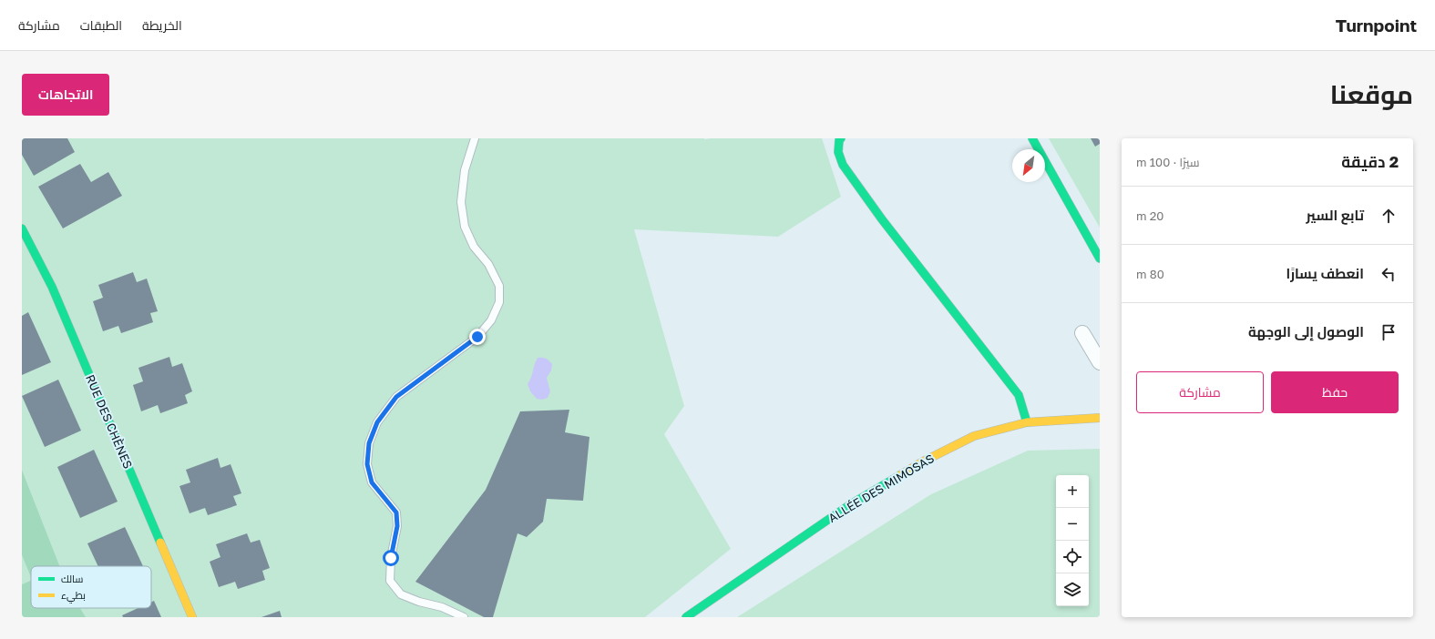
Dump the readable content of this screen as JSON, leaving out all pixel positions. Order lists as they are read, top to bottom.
{
  "streets": {
    "street": ["RUE DES CHÈNES", "ALLÉE DES MIMOSAS"]
  },
  "legend": ["سالك", "بطيء"],
  "north": "bottom left",
  "page": {
    "header": "Turnpoint",
    "nav": ["الخريطة", "الطبقات", "مشاركة"],
    "title": "موقعنا",
    "buttons": [
      "الاتجاهات",
      ["حفظ", "مشاركة"]
    ],
    "heading": ["2 دقيقة", "سيرًا · 100 m"],
    "list": [
      ["تابع السير", "20 m"],
      ["انعطف يسارًا", "80 m"],
      "الوصول إلى الوجهة"
    ],
    "map_buttons": ["+", "−"]
  }
}
